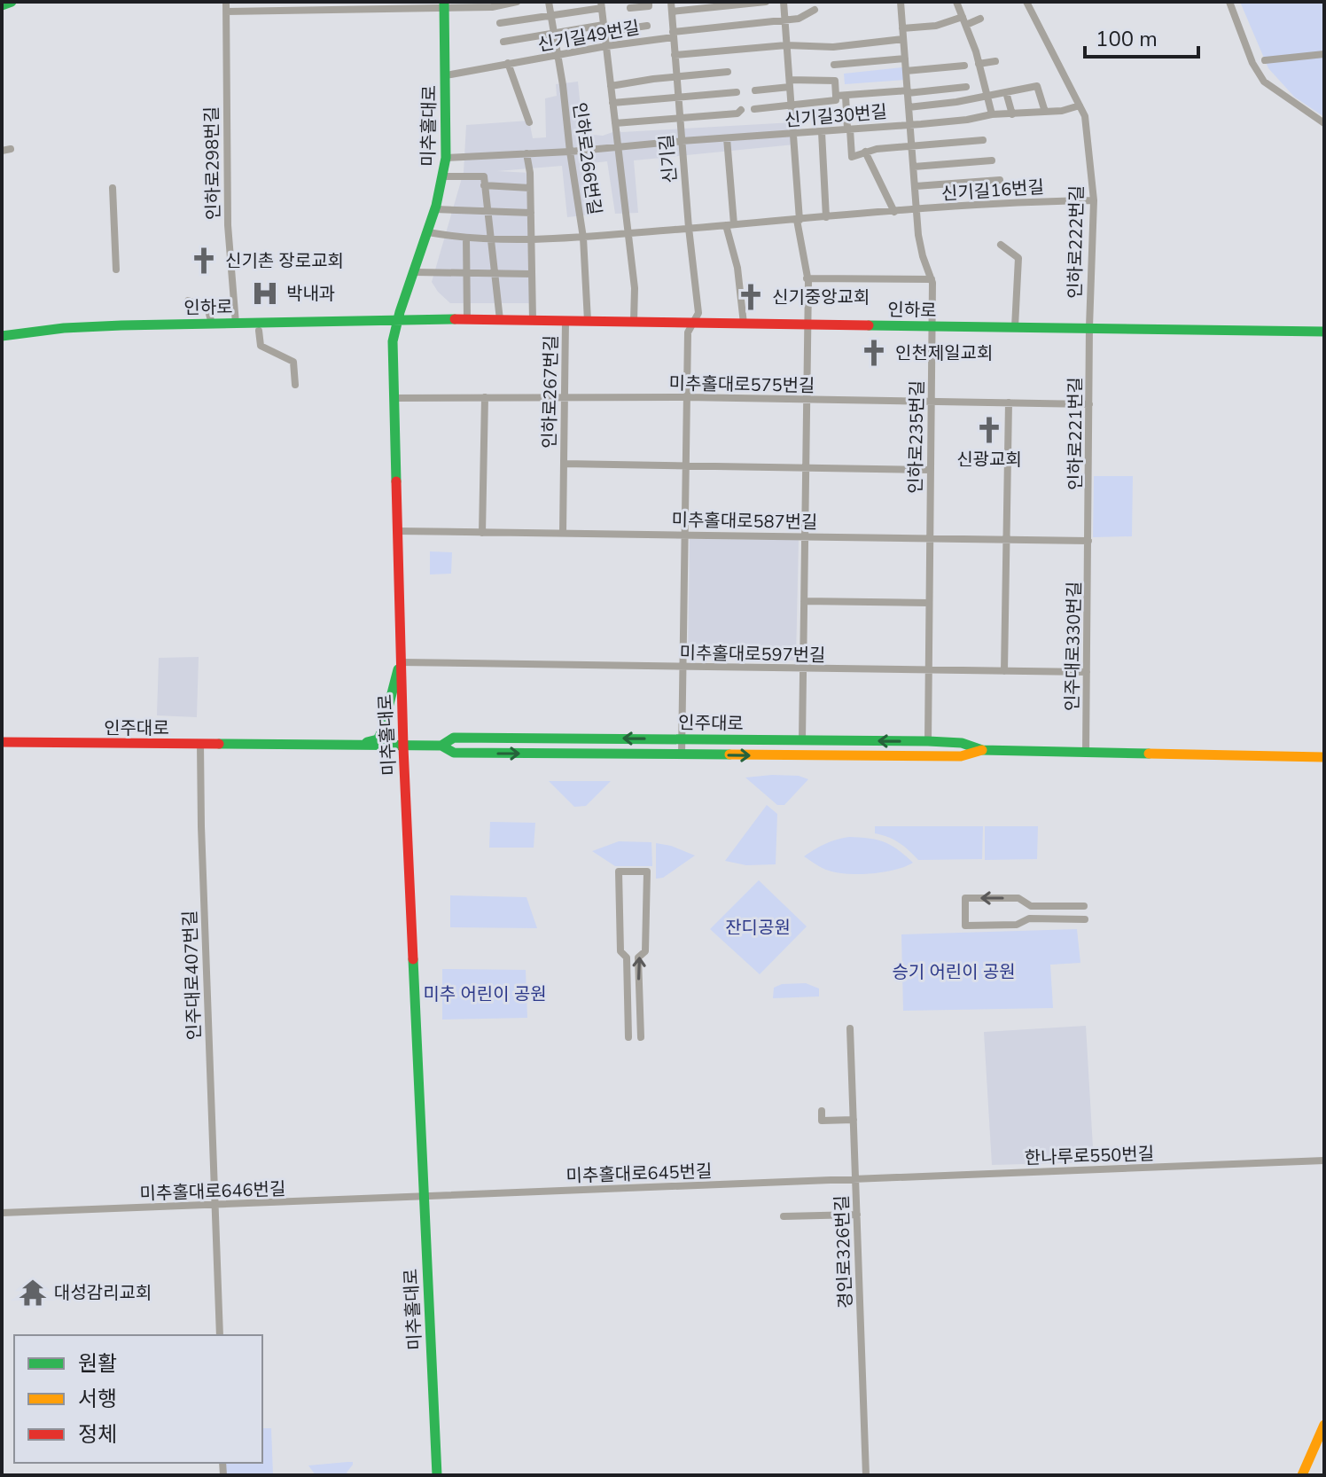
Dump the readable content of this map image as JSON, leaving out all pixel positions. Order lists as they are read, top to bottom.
{
  "streets": {
    "main road": ["미추홀대로", "인하로", "인주대로"],
    "street": [
      "신기길49번길",
      "신기길30번길",
      "인하로266번길",
      "신기길",
      "인하로298번길",
      "신기길16번길",
      "인하로222번길",
      "미추홀대로575번길",
      "인하로267번길",
      "인하로221번길",
      "인하로235번길",
      "미추홀대로587번길",
      "인주대로330번길",
      "미추홀대로597번길",
      "인주대로407번길",
      "한나루로550번길",
      "미추홀대로645번길",
      "미추홀대로646번길",
      "경인로326번길"
    ]
  },
  "crossings": [
    ["신기길49번길", "미추홀대로"],
    ["신기길49번길", "인하로266번길"],
    ["신기길49번길", "신기길"],
    ["신기길30번길", "미추홀대로"],
    ["신기길30번길", "신기길"],
    ["신기길30번길", "인하로222번길"],
    ["신기길30번길", "인하로235번길"],
    ["미추홀대로", "인하로266번길"],
    ["미추홀대로", "신기길16번길"],
    ["미추홀대로", "인하로"],
    ["미추홀대로", "미추홀대로575번길"],
    ["미추홀대로", "미추홀대로587번길"],
    ["미추홀대로", "미추홀대로597번길"],
    ["미추홀대로", "인주대로"],
    ["미추홀대로", "미추홀대로645번길"],
    ["미추홀대로", "미추홀대로646번길"],
    ["인하로266번길", "신기길16번길"],
    ["인하로266번길", "인하로"],
    ["신기길", "신기길16번길"],
    ["신기길", "인하로"],
    ["인하로298번길", "인하로"],
    ["신기길16번길", "인하로222번길"],
    ["신기길16번길", "인하로235번길"],
    ["인하로222번길", "인하로"],
    ["인하로222번길", "인하로221번길"],
    ["인하로", "인하로267번길"],
    ["인하로", "인하로221번길"],
    ["인하로", "인하로235번길"],
    ["미추홀대로575번길", "인하로267번길"],
    ["미추홀대로575번길", "인하로221번길"],
    ["미추홀대로575번길", "인하로235번길"],
    ["인하로267번길", "인하로235번길"],
    ["인하로267번길", "미추홀대로587번길"],
    ["인하로221번길", "미추홀대로587번길"],
    ["인하로221번길", "인주대로330번길"],
    ["인하로235번길", "미추홀대로587번길"],
    ["인하로235번길", "미추홀대로597번길"],
    ["인하로235번길", "인주대로"],
    ["미추홀대로587번길", "인주대로330번길"],
    ["인주대로330번길", "미추홀대로597번길"],
    ["인주대로330번길", "인주대로"],
    ["인주대로", "인주대로407번길"],
    ["인주대로407번길", "미추홀대로646번길"],
    ["한나루로550번길", "미추홀대로645번길"],
    ["한나루로550번길", "경인로326번길"],
    ["미추홀대로645번길", "미추홀대로646번길"],
    ["미추홀대로645번길", "경인로326번길"]
  ],
  "parks": ["잔디공원", "승기 어린이 공원", "미추 어린이 공원"],
  "places": {
    "church": [
      "신기촌 장로교회",
      "신기중앙교회",
      "인천제일교회",
      "신광교회"
    ],
    "hospital": ["박내과"],
    "temple": ["대성감리교회"]
  },
  "legend": ["원활", "서행", "정체"],
  "scale_bar": "100 m"
}
